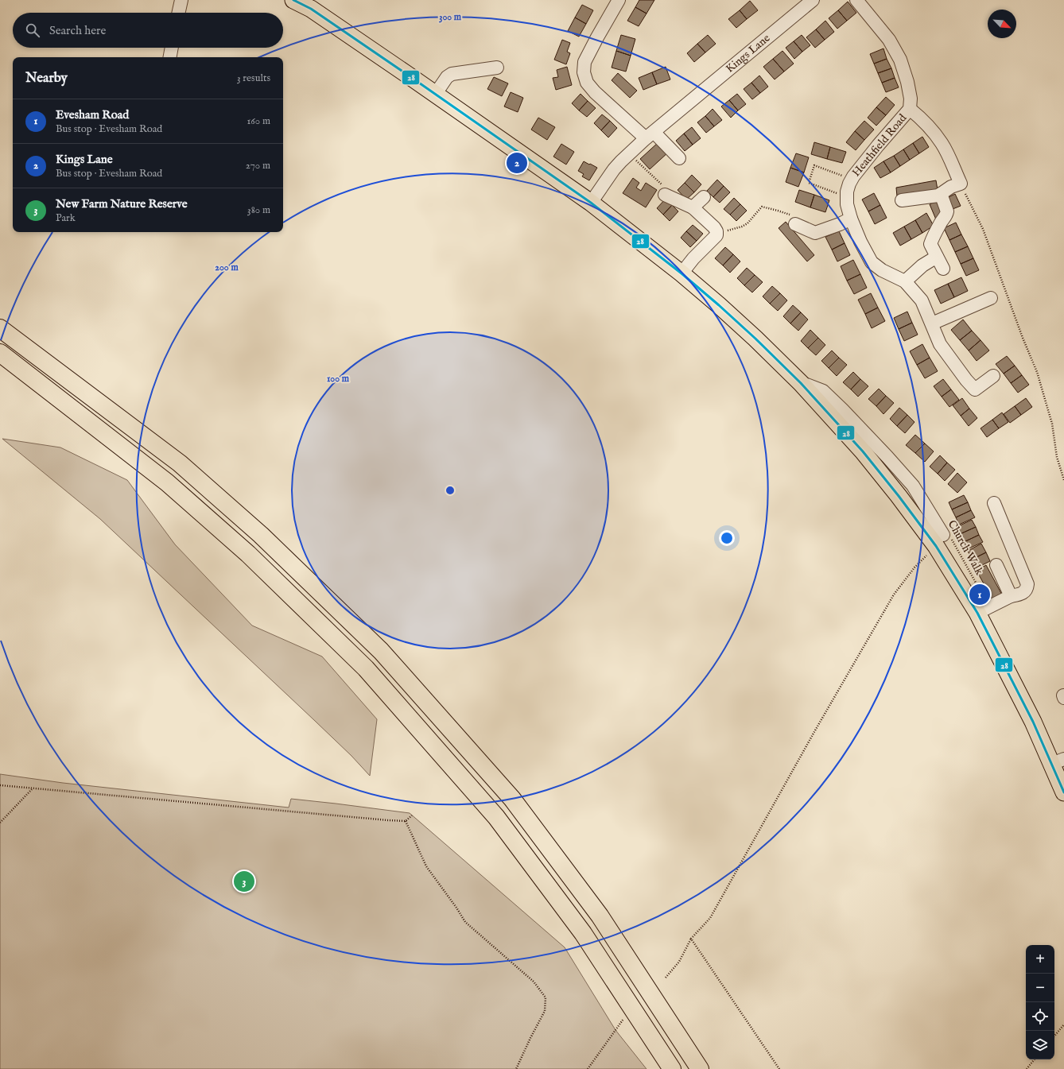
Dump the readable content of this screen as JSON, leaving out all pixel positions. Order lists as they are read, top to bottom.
{
  "streets": {
    "street": ["Kings Lane", "Heathfield Road"],
    "path": ["Church Walk"]
  },
  "lines": ["transit line 28"],
  "north": "bottom right",
  "page": {
    "search": "Search here",
    "heading": ["Nearby", "3 results"],
    "list": [
      {
        "mark": "1",
        "name": "Evesham Road",
        "note": "Bus stop · Evesham Road",
        "value": "160 m"
      },
      {
        "mark": "2",
        "name": "Kings Lane",
        "note": "Bus stop · Evesham Road",
        "value": "270 m"
      },
      {
        "mark": "3",
        "name": "New Farm Nature Reserve",
        "note": "Park",
        "value": "380 m"
      }
    ],
    "pins": ["2", "1", "3"],
    "map_buttons": ["+", "−"]
  },
  "rings": ["300 m", "200 m", "100 m"]
}
